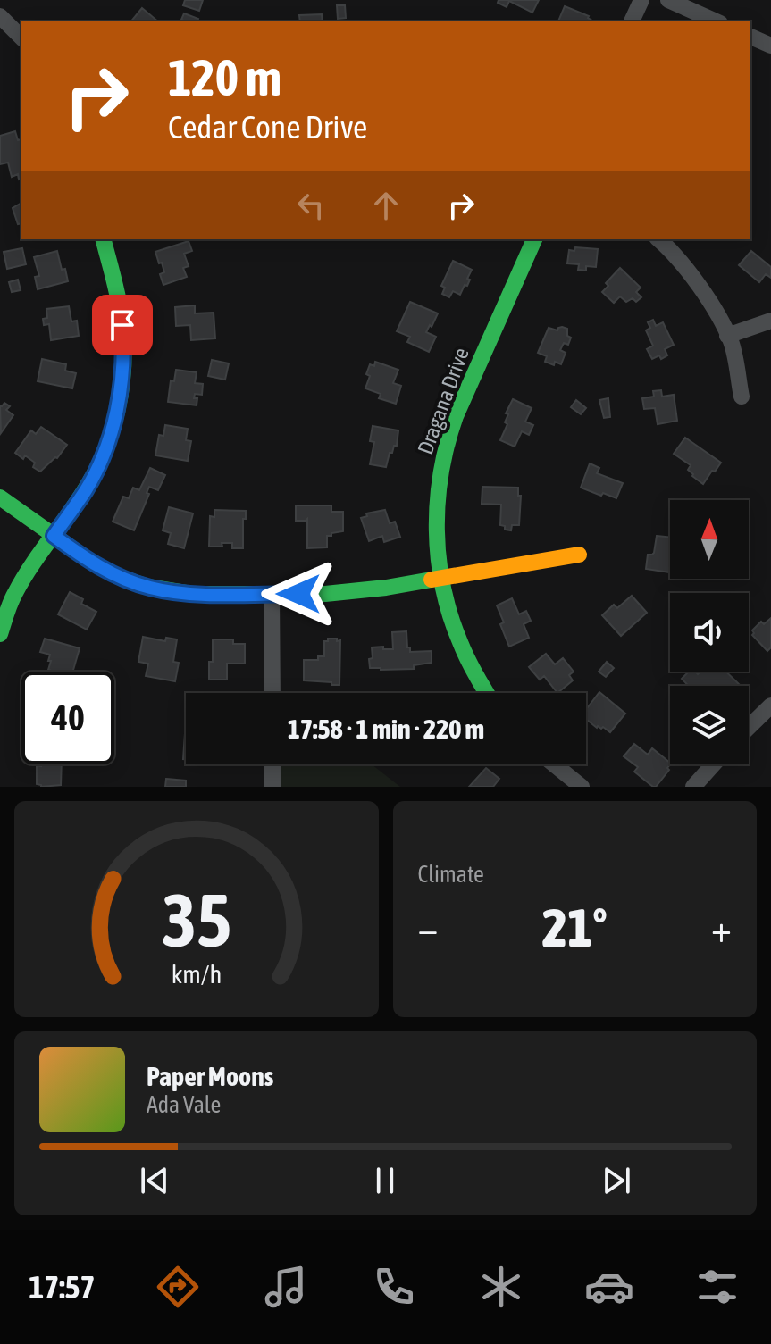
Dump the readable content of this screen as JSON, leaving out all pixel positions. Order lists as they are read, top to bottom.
{
  "streets": {
    "street": ["Dragana Drive"]
  },
  "north": "top",
  "page": {
    "turn": ["120 m", "Cedar Cone Drive"],
    "limit": "40",
    "trip": "17:58 · 1 min · 220 m",
    "tile": "Climate",
    "heat": ["−", "21°", "+"],
    "song": ["Paper Moons", "Ada Vale"],
    "tabs": "17:57",
    "gauge": ["35", "km/h"]
  }
}
